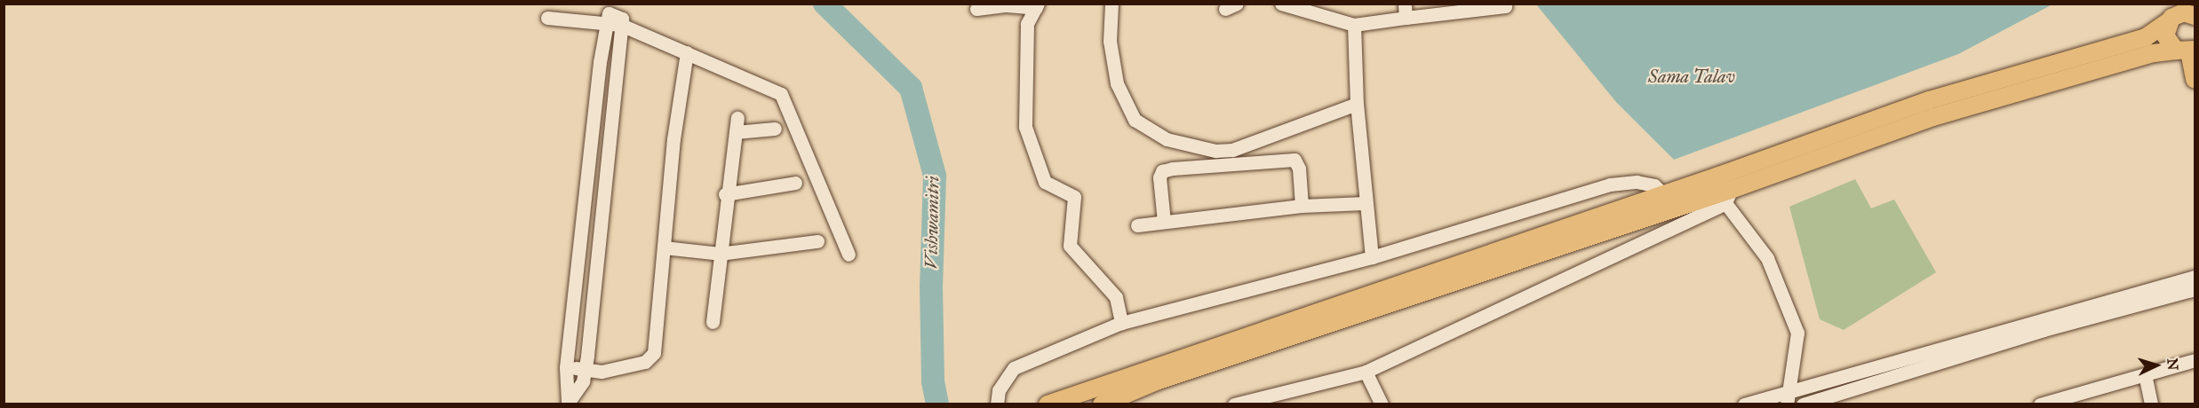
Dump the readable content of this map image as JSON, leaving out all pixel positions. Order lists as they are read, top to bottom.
{
  "water": ["Sama Talav", "Vishwamitri"],
  "north": "right"
}
